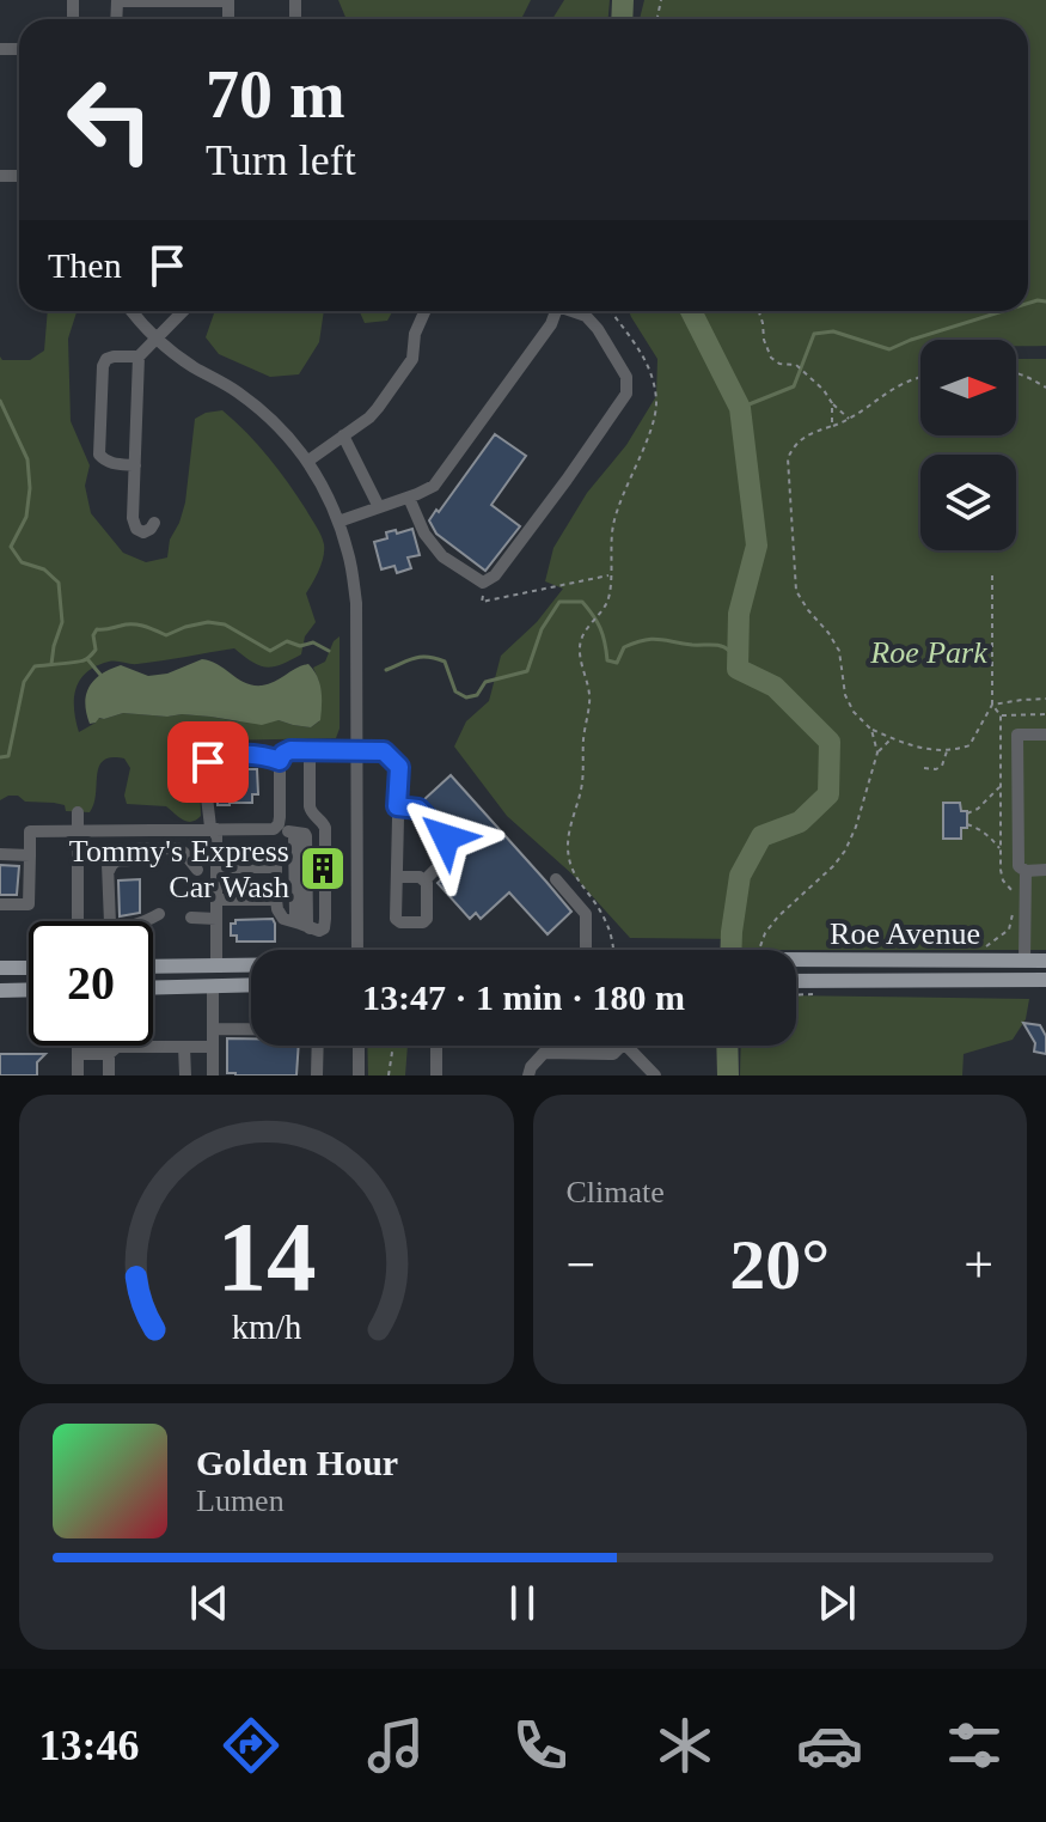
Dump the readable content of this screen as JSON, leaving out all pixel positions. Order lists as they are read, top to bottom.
{
  "streets": {
    "main road": ["Roe Avenue"]
  },
  "parks": ["Roe Park"],
  "places": {
    "building": ["Tommy's Express Car Wash"]
  },
  "north": "right",
  "page": {
    "turn": ["70 m", "Turn left"],
    "then": "Then",
    "limit": "20",
    "trip": "13:47 · 1 min · 180 m",
    "tile": "Climate",
    "heat": ["−", "20°", "+"],
    "song": ["Golden Hour", "Lumen"],
    "tabs": "13:46",
    "gauge": ["14", "km/h"]
  }
}
